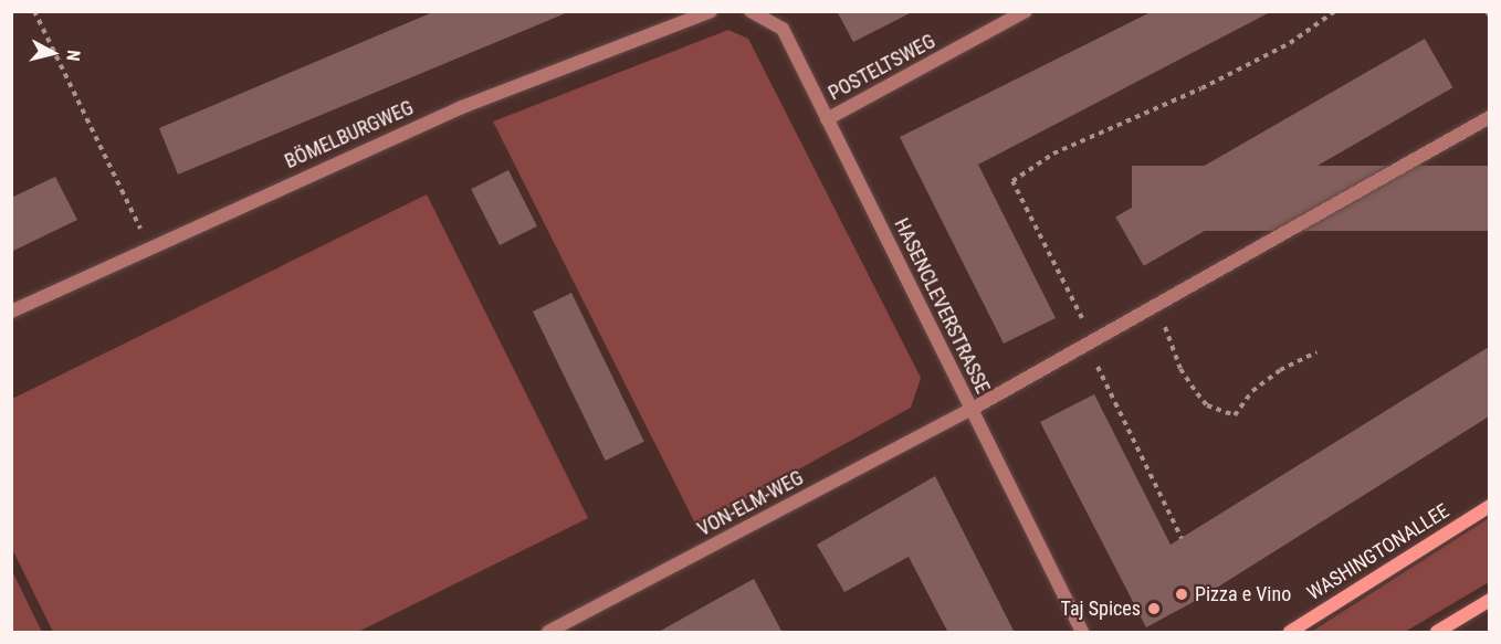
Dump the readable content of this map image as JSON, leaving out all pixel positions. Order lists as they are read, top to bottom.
{
  "streets": {
    "street": [
      "POSTELTSWEG",
      "BÖMELBURGWEG",
      "HASENCLEVERSTRASSE",
      "VON-ELM-WEG",
      "WASHINGTONALLEE"
    ]
  },
  "crossings": [
    ["POSTELTSWEG", "HASENCLEVERSTRASSE"],
    ["HASENCLEVERSTRASSE", "VON-ELM-WEG"]
  ],
  "places": ["Pizza e Vino", "Taj Spices"],
  "north": "right"
}
